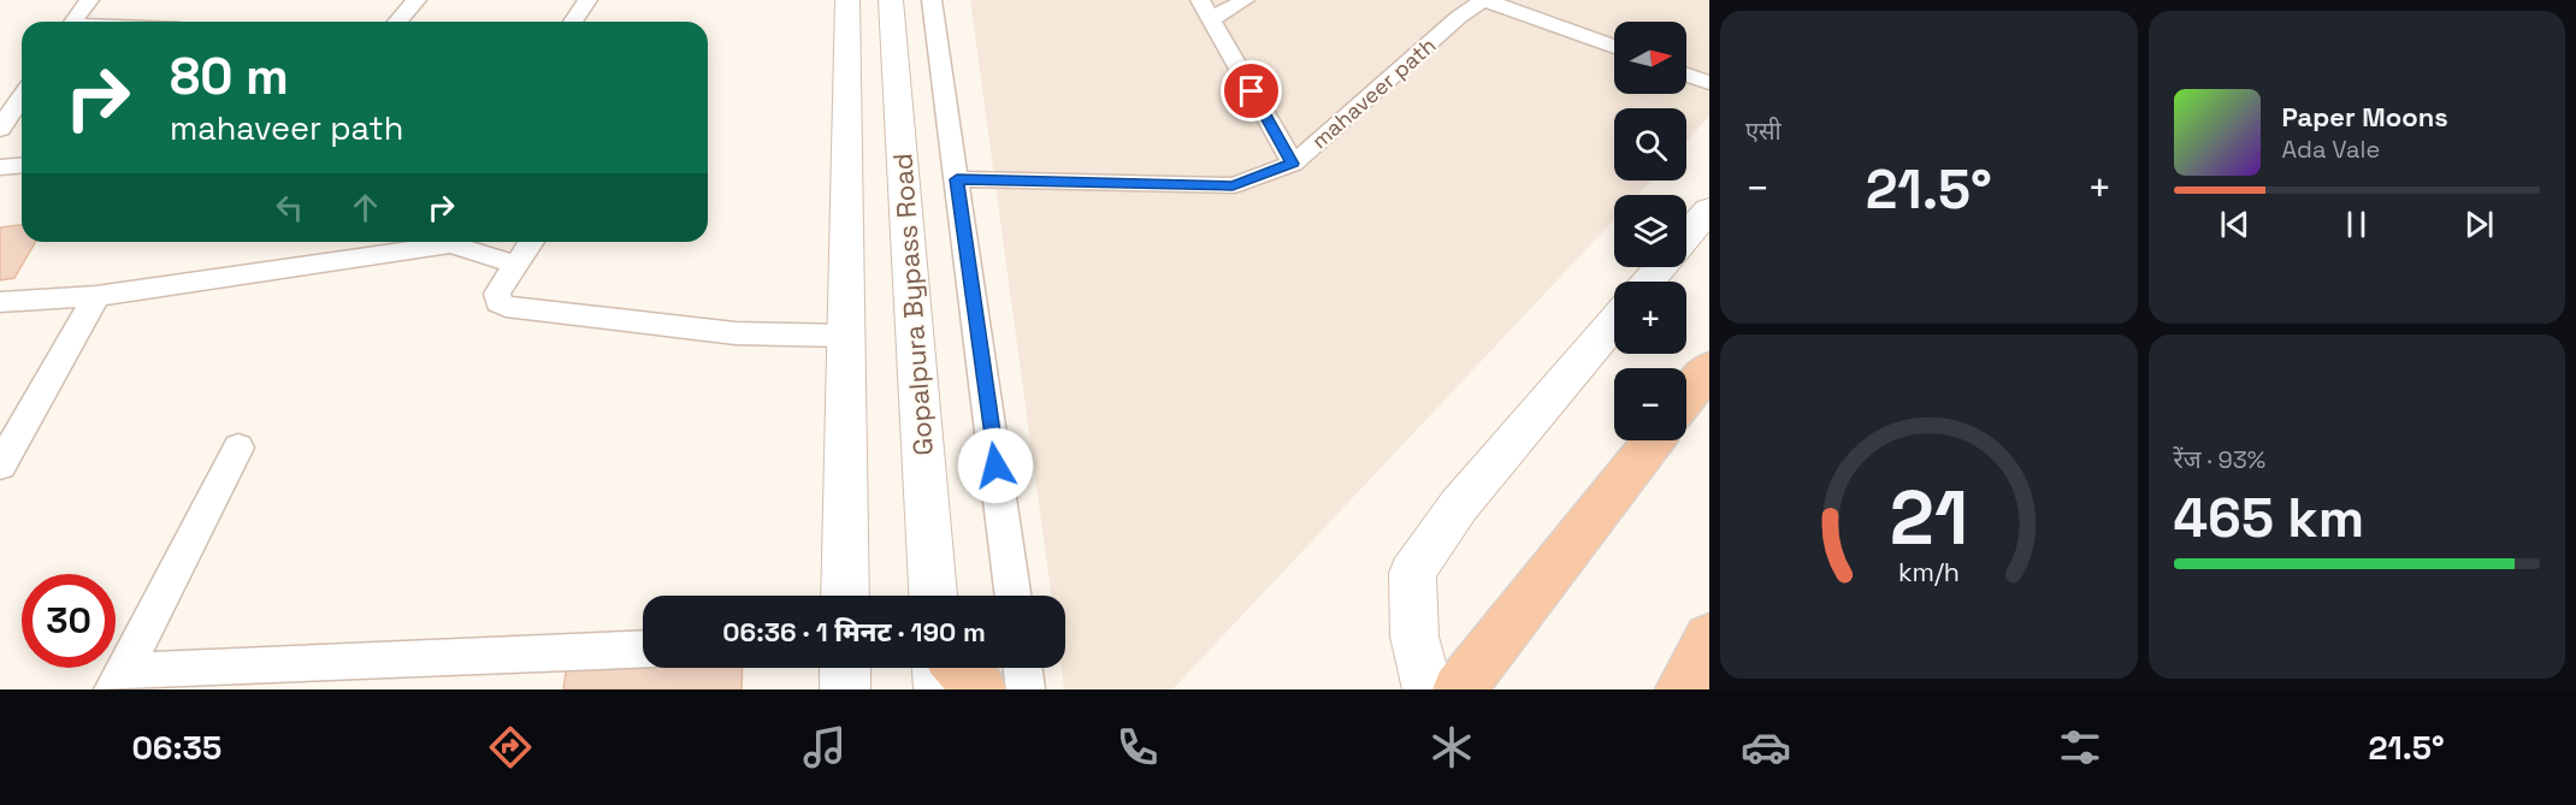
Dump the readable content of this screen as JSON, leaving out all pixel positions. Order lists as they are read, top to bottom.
{
  "streets": {
    "street": ["mahaveer path", "Gopalpura Bypass Road"]
  },
  "north": "right",
  "page": {
    "tile": [
      "एसी",
      ["रेंज · 93%", "465 km"]
    ],
    "map_buttons": ["+", "−"],
    "turn": ["80 m", "mahaveer path"],
    "song": ["Paper Moons", "Ada Vale"],
    "heat": ["−", "21.5°", "+"],
    "limit": "30",
    "trip": "06:36 · 1 मिनट · 190 m",
    "tabs": ["06:35", "21.5°"],
    "gauge": ["21", "km/h"]
  }
}
